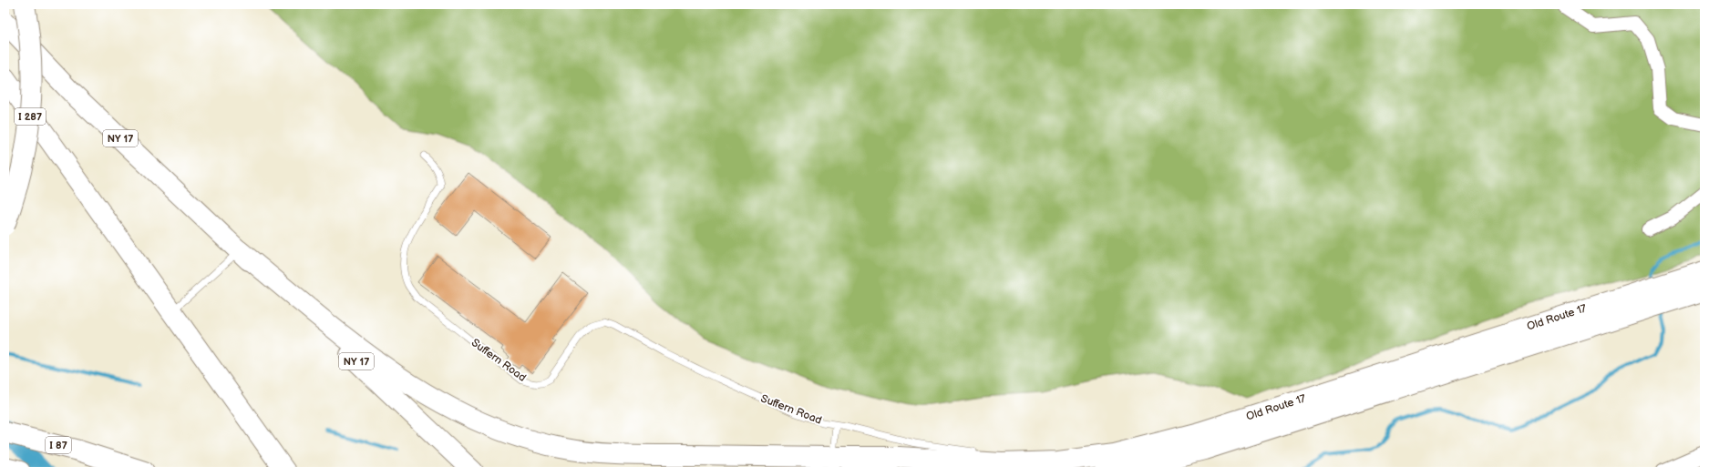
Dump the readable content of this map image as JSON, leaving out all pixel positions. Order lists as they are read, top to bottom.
{
  "streets": {
    "main road": [
      "I 287",
      "NY 17",
      "Old Route 17",
      "I 87"
    ],
    "lane": ["Suffern Road"]
  },
  "crossings": [
    ["Old Route 17", "Suffern Road"]
  ]
}
